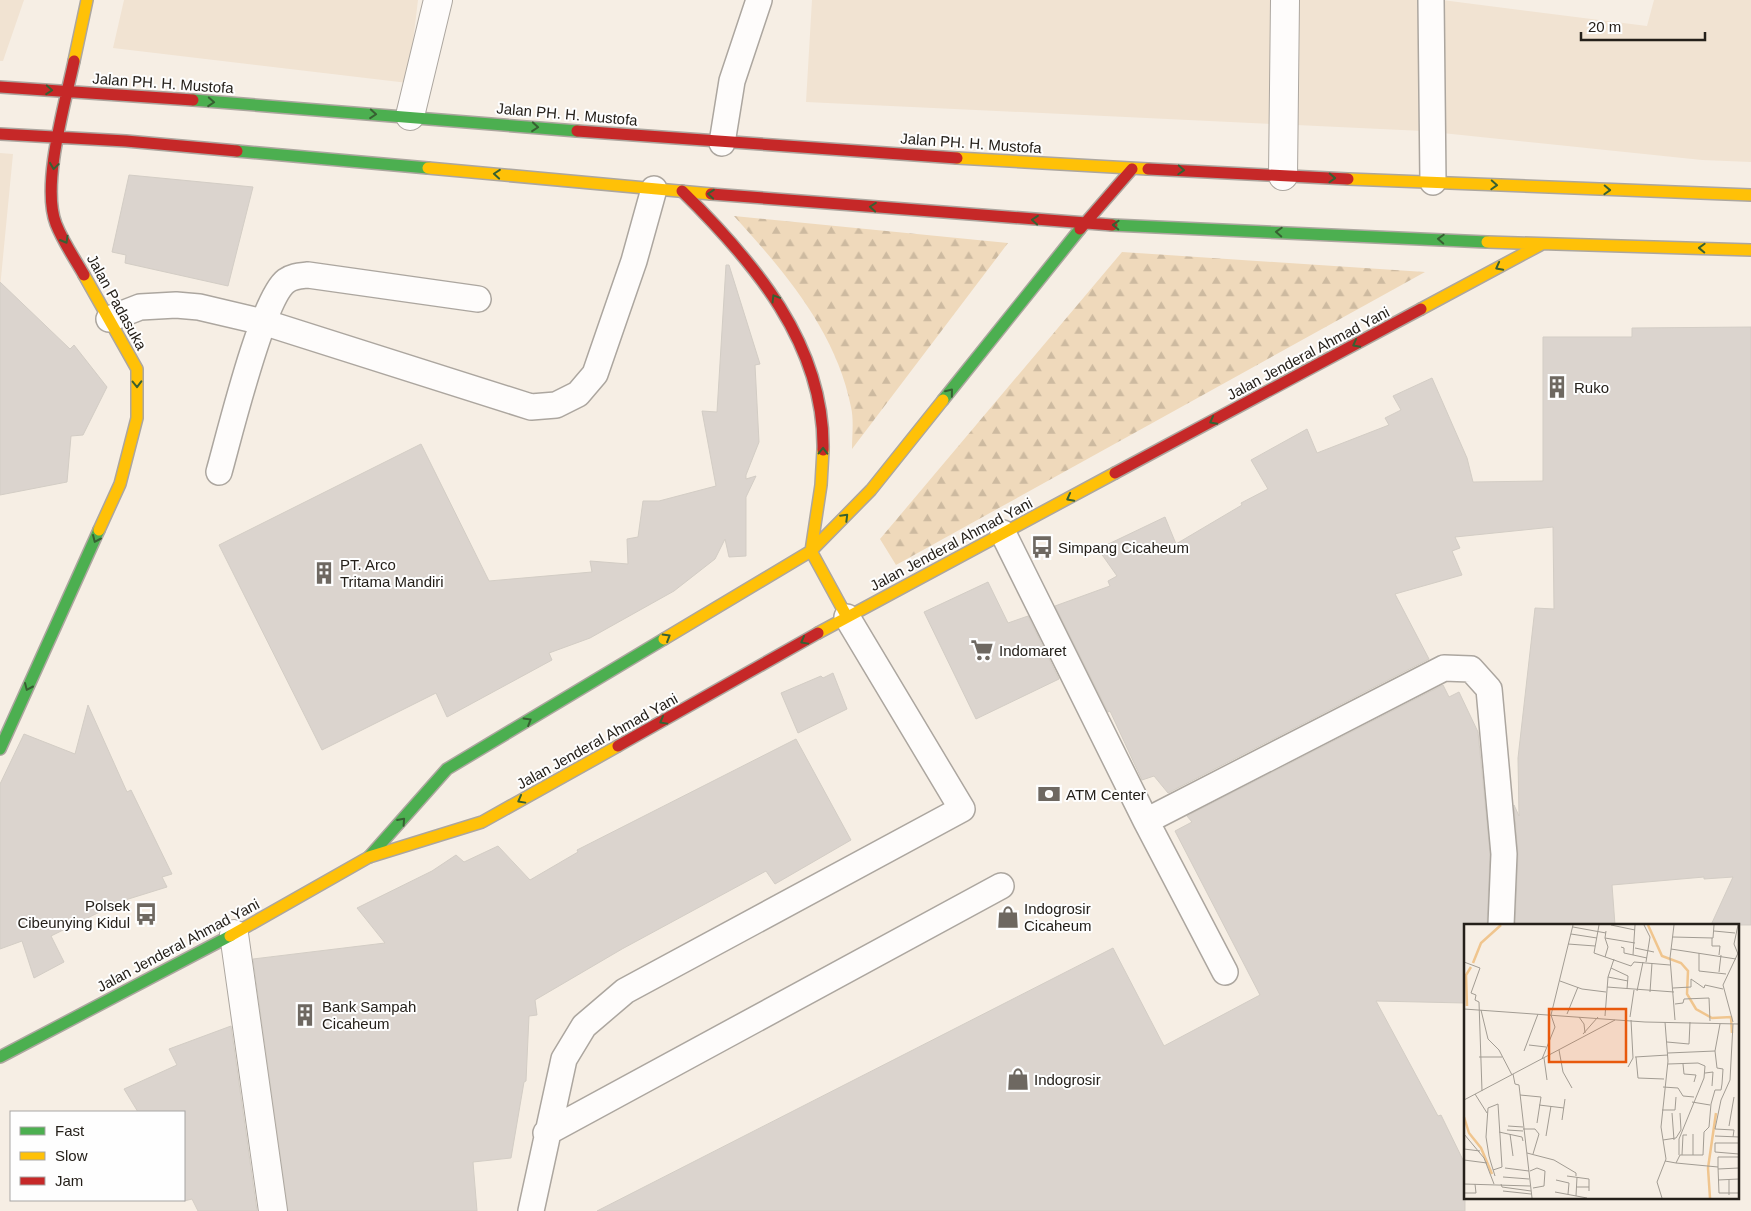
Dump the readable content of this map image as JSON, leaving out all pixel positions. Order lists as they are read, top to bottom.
{
  "streets": {
    "main road": ["Jalan PH. H. Mustofa", "Jalan Padasuka", "Jalan Jenderal Ahmad Yani"]
  },
  "crossings": [
    ["Jalan PH. H. Mustofa", "Jalan Padasuka"],
    ["Jalan PH. H. Mustofa", "Jalan Jenderal Ahmad Yani"]
  ],
  "one_way": ["Jalan Padasuka"],
  "places": {
    "building": ["Ruko", "PT. Arco Tritama Mandiri", "Bank Sampah Cicaheum"],
    "bus stop": ["Simpang Cicaheum", "Polsek Cibeunying Kidul"],
    "supermarket": ["Indomaret"],
    "bank": ["ATM Center"],
    "shop": ["Indogrosir Cicaheum", "Indogrosir"]
  },
  "legend": ["Fast", "Slow", "Jam"],
  "scale_bar": "20 m"
}
